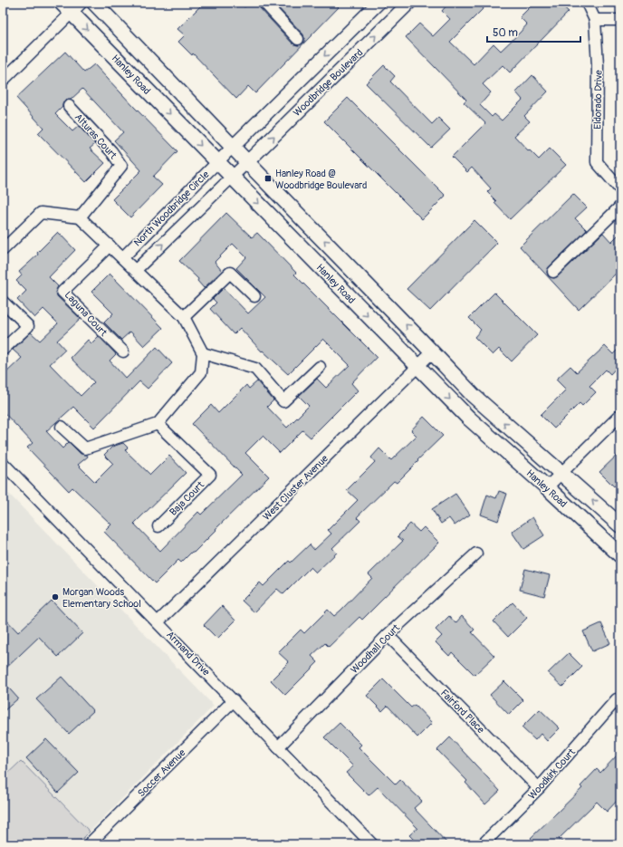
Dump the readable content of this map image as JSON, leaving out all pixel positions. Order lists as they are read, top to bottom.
{
  "streets": {
    "main road": ["Hanley Road"],
    "street": [
      "Woodbridge Boulevard",
      "Eldorado Drive",
      "Alturas Court",
      "North Woodbridge Circle",
      "Laguna Court",
      "West Cluster Avenue",
      "Baja Court",
      "Woodhall Court",
      "Armand Drive",
      "Fairford Place",
      "Soccer Avenue",
      "Woodkirk Court"
    ]
  },
  "crossings": [
    ["Hanley Road", "Woodbridge Boulevard"],
    ["Hanley Road", "North Woodbridge Circle"],
    ["Hanley Road", "West Cluster Avenue"],
    ["Woodbridge Boulevard", "North Woodbridge Circle"],
    ["West Cluster Avenue", "Armand Drive"],
    ["Woodhall Court", "Armand Drive"],
    ["Woodhall Court", "Fairford Place"],
    ["Armand Drive", "Soccer Avenue"],
    ["Fairford Place", "Woodkirk Court"]
  ],
  "places": {
    "transit": ["Hanley Road @ Woodbridge Boulevard"],
    "other": ["Morgan Woods Elementary School"]
  },
  "scale_bar": "50 m"
}
